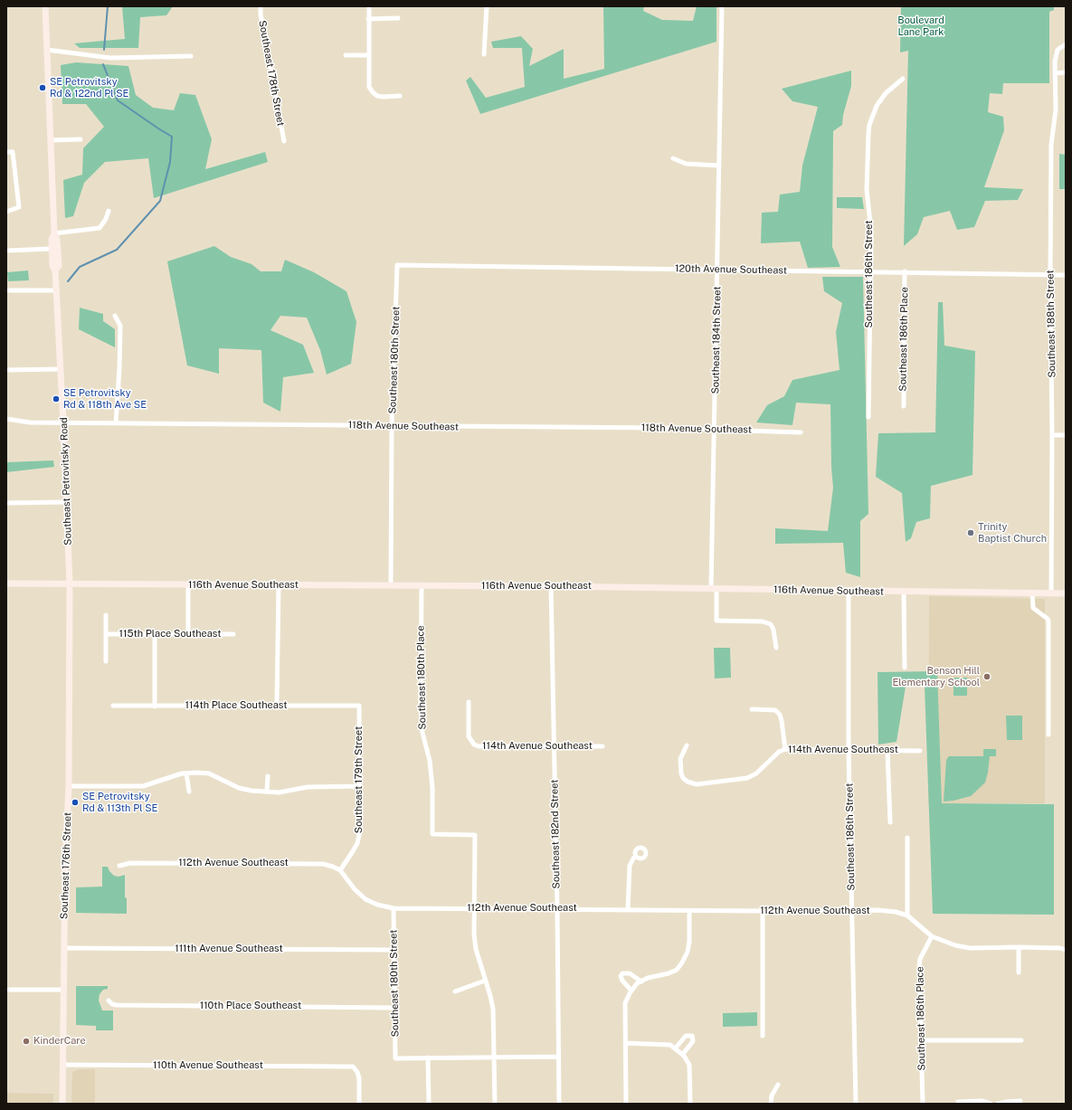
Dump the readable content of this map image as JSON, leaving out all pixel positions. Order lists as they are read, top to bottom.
{
  "streets": {
    "main road": ["Southeast Petrovitsky Road", "116th Avenue Southeast", "Southeast 176th Street"],
    "street": [
      "Southeast 178th Street",
      "120th Avenue Southeast",
      "Southeast 186th Street",
      "Southeast 188th Street",
      "Southeast 186th Place",
      "Southeast 184th Street",
      "Southeast 180th Street",
      "118th Avenue Southeast",
      "115th Place Southeast",
      "Southeast 180th Place",
      "114th Place Southeast",
      "114th Avenue Southeast",
      "Southeast 179th Street",
      "Southeast 182nd Street",
      "112th Avenue Southeast",
      "111th Avenue Southeast",
      "110th Place Southeast",
      "110th Avenue Southeast"
    ]
  },
  "crossings": [
    ["120th Avenue Southeast", "Southeast 186th Street"],
    ["120th Avenue Southeast", "Southeast 188th Street"],
    ["120th Avenue Southeast", "Southeast 186th Place"],
    ["120th Avenue Southeast", "Southeast 184th Street"],
    ["120th Avenue Southeast", "Southeast 180th Street"],
    ["Southeast 186th Street", "116th Avenue Southeast"],
    ["Southeast 186th Street", "114th Avenue Southeast"],
    ["Southeast 186th Street", "112th Avenue Southeast"],
    ["Southeast 188th Street", "116th Avenue Southeast"],
    ["Southeast 186th Place", "112th Avenue Southeast"],
    ["Southeast 184th Street", "118th Avenue Southeast"],
    ["Southeast 184th Street", "116th Avenue Southeast"],
    ["Southeast 180th Street", "118th Avenue Southeast"],
    ["Southeast 180th Street", "116th Avenue Southeast"],
    ["Southeast 180th Street", "112th Avenue Southeast"],
    ["Southeast 180th Street", "111th Avenue Southeast"],
    ["Southeast 180th Street", "110th Place Southeast"],
    ["118th Avenue Southeast", "Southeast Petrovitsky Road"],
    ["Southeast Petrovitsky Road", "116th Avenue Southeast"],
    ["Southeast Petrovitsky Road", "Southeast 176th Street"],
    ["116th Avenue Southeast", "Southeast 180th Place"],
    ["116th Avenue Southeast", "Southeast 182nd Street"],
    ["116th Avenue Southeast", "Southeast 176th Street"],
    ["Southeast 180th Place", "112th Avenue Southeast"],
    ["114th Place Southeast", "Southeast 179th Street"],
    ["114th Avenue Southeast", "Southeast 182nd Street"],
    ["Southeast 179th Street", "112th Avenue Southeast"],
    ["Southeast 182nd Street", "112th Avenue Southeast"],
    ["Southeast 176th Street", "111th Avenue Southeast"],
    ["Southeast 176th Street", "110th Avenue Southeast"]
  ],
  "parks": ["Boulevard Lane Park"],
  "places": [
    "SE Petrovitsky Rd & 122nd Pl SE",
    "SE Petrovitsky Rd & 118th Ave SE",
    "Trinity Baptist Church",
    "Benson Hill Elementary School",
    "SE Petrovitsky Rd & 113th Pl SE",
    "KinderCare"
  ]
}
